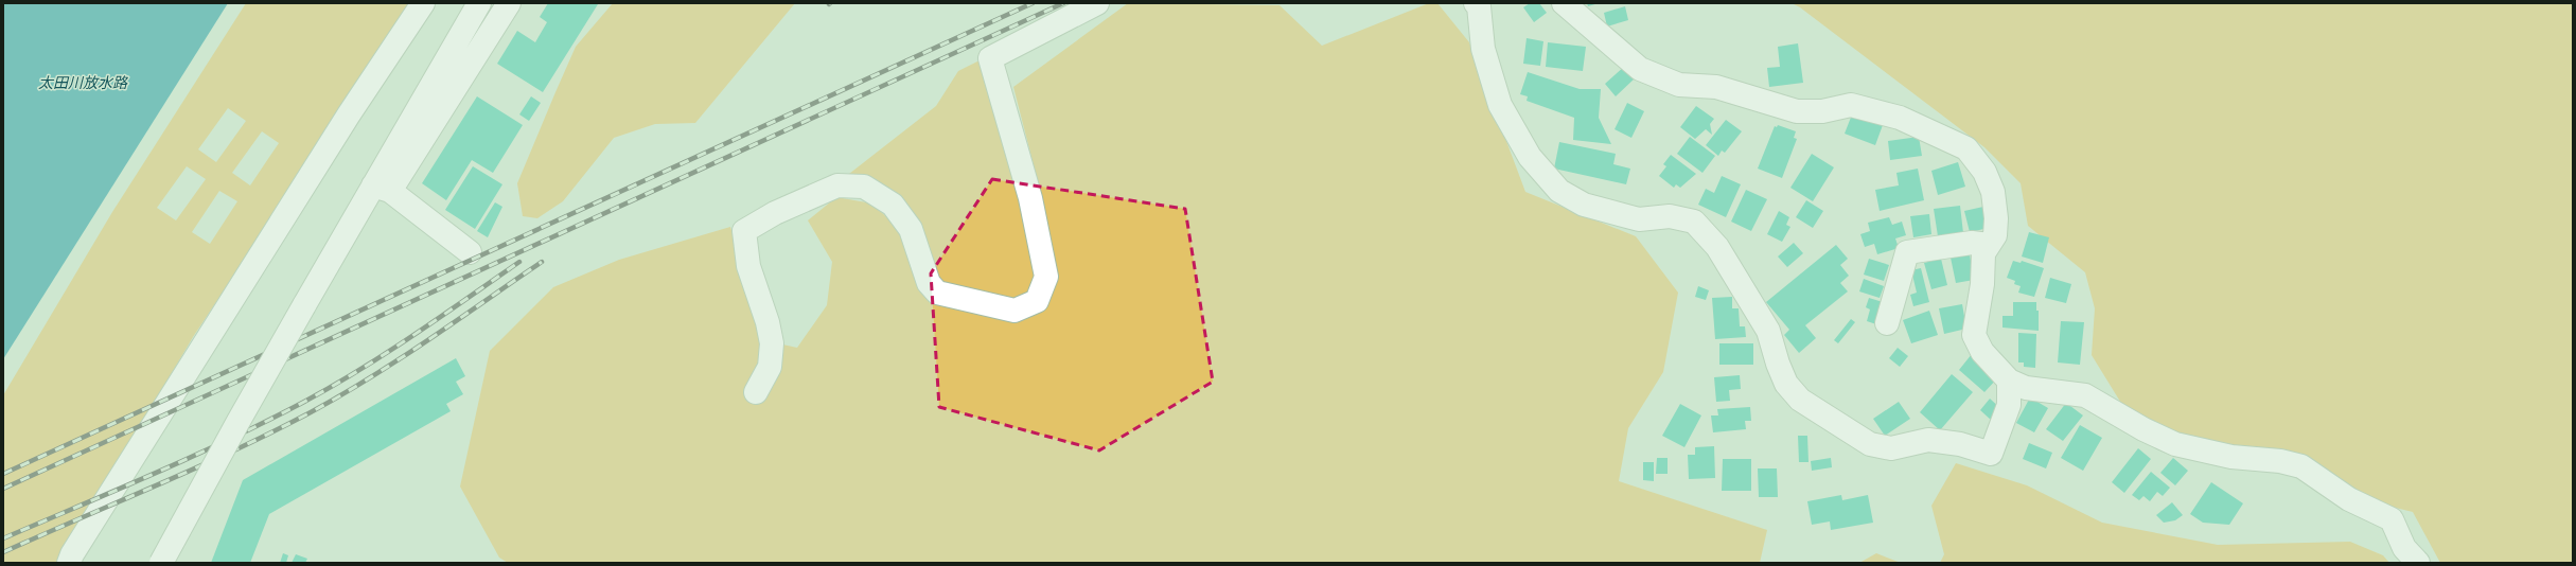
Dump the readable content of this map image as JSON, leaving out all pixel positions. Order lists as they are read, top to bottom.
{
  "water": ["太田川放水路"]
}
